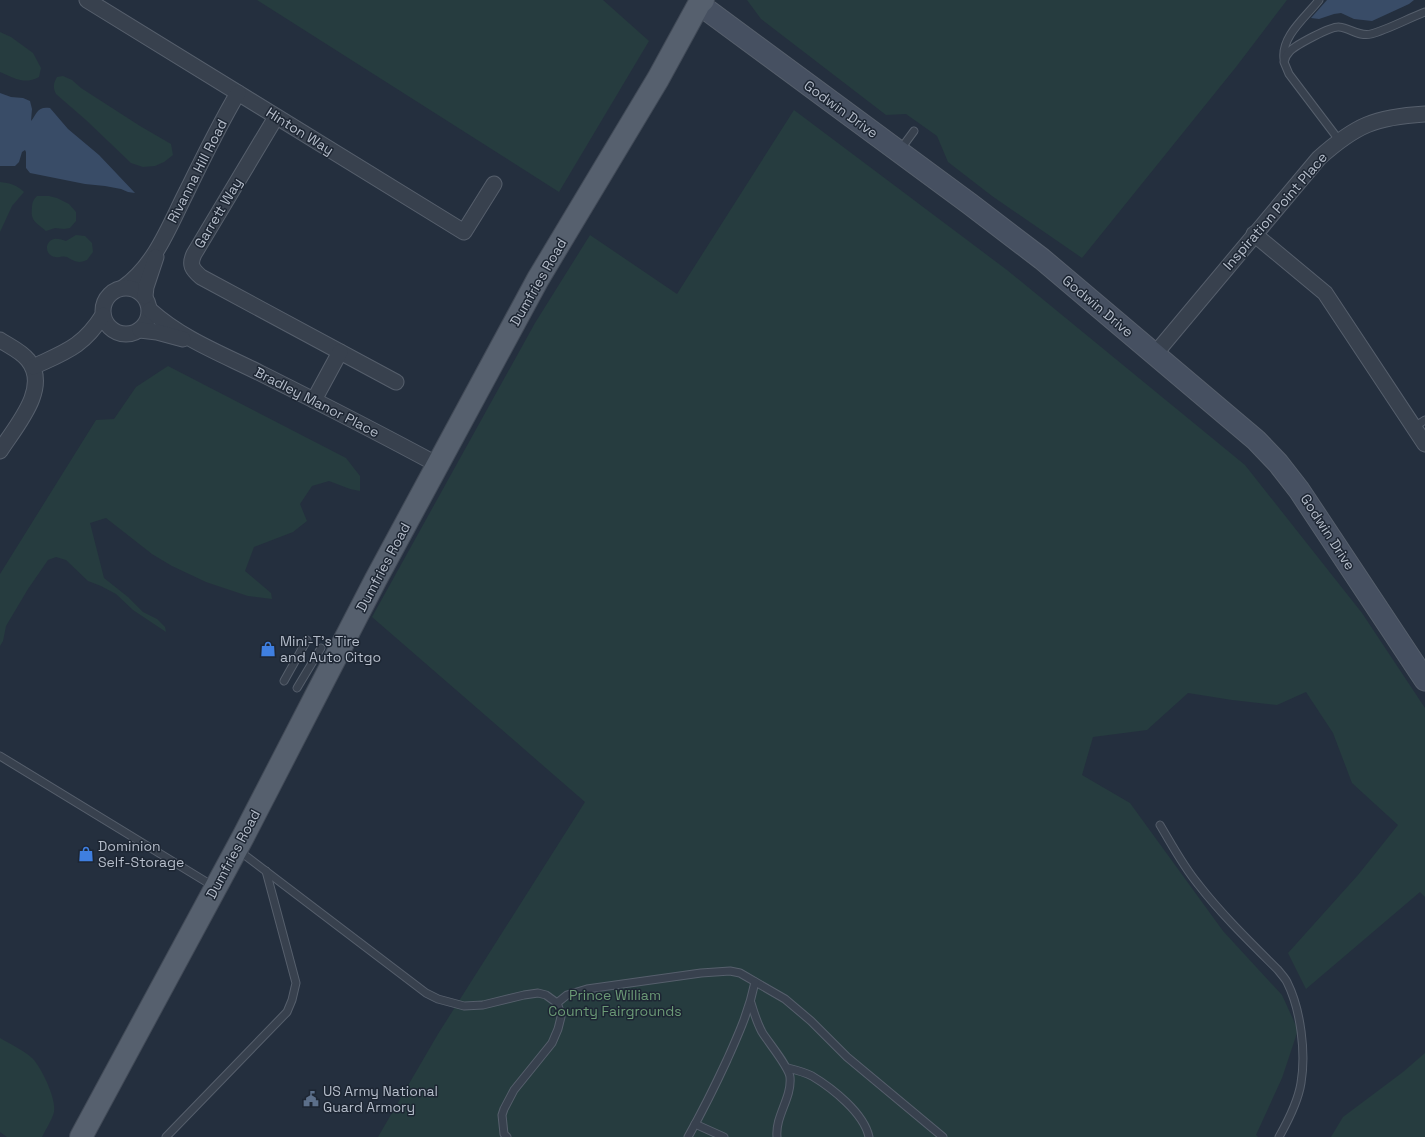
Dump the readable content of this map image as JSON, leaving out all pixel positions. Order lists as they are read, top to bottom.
{
  "streets": {
    "main road": ["Dumfries Road"],
    "street": [
      "Godwin Drive",
      "Hinton Way",
      "Rivanna Hill Road",
      "Inspiration Point Place",
      "Garrett Way",
      "Bradley Manor Place"
    ]
  },
  "crossings": [
    ["Godwin Drive", "Inspiration Point Place"],
    ["Godwin Drive", "Dumfries Road"],
    ["Hinton Way", "Rivanna Hill Road"],
    ["Hinton Way", "Garrett Way"],
    ["Rivanna Hill Road", "Bradley Manor Place"],
    ["Dumfries Road", "Bradley Manor Place"]
  ],
  "parks": ["Prince William County Fairgrounds"],
  "places": {
    "shop": ["Mini-T's Tire and Auto Citgo", "Dominion Self-Storage"],
    "public building": ["US Army National Guard Armory"]
  }
}
